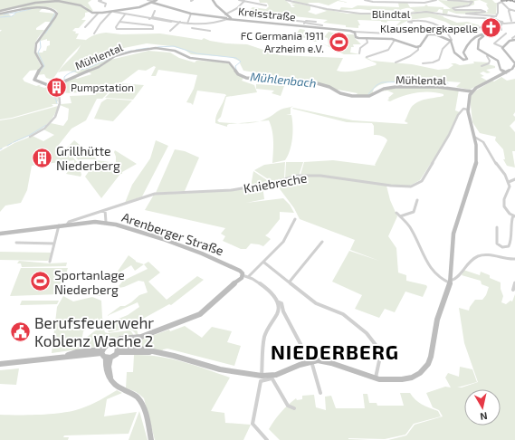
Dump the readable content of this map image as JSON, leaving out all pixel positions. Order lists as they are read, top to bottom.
{
  "streets": {
    "street": [
      "Kreisstraße",
      "Blindtal",
      "Mühlental",
      "Kniebreche",
      "Arenberger Straße"
    ]
  },
  "crossings": [
    ["Kniebreche", "Arenberger Straße"]
  ],
  "districts": ["NIEDERBERG"],
  "water": ["Mühlenbach"],
  "places": {
    "church": ["Klausenbergkapelle"],
    "sports": ["FC Germania 1911 Arzheim e.V.", "Sportanlage Niederberg"],
    "building": ["Pumpstation", "Grillhütte Niederberg"],
    "public building": ["Berufsfeuerwehr Koblenz Wache 2"]
  },
  "north": "bottom"
}
